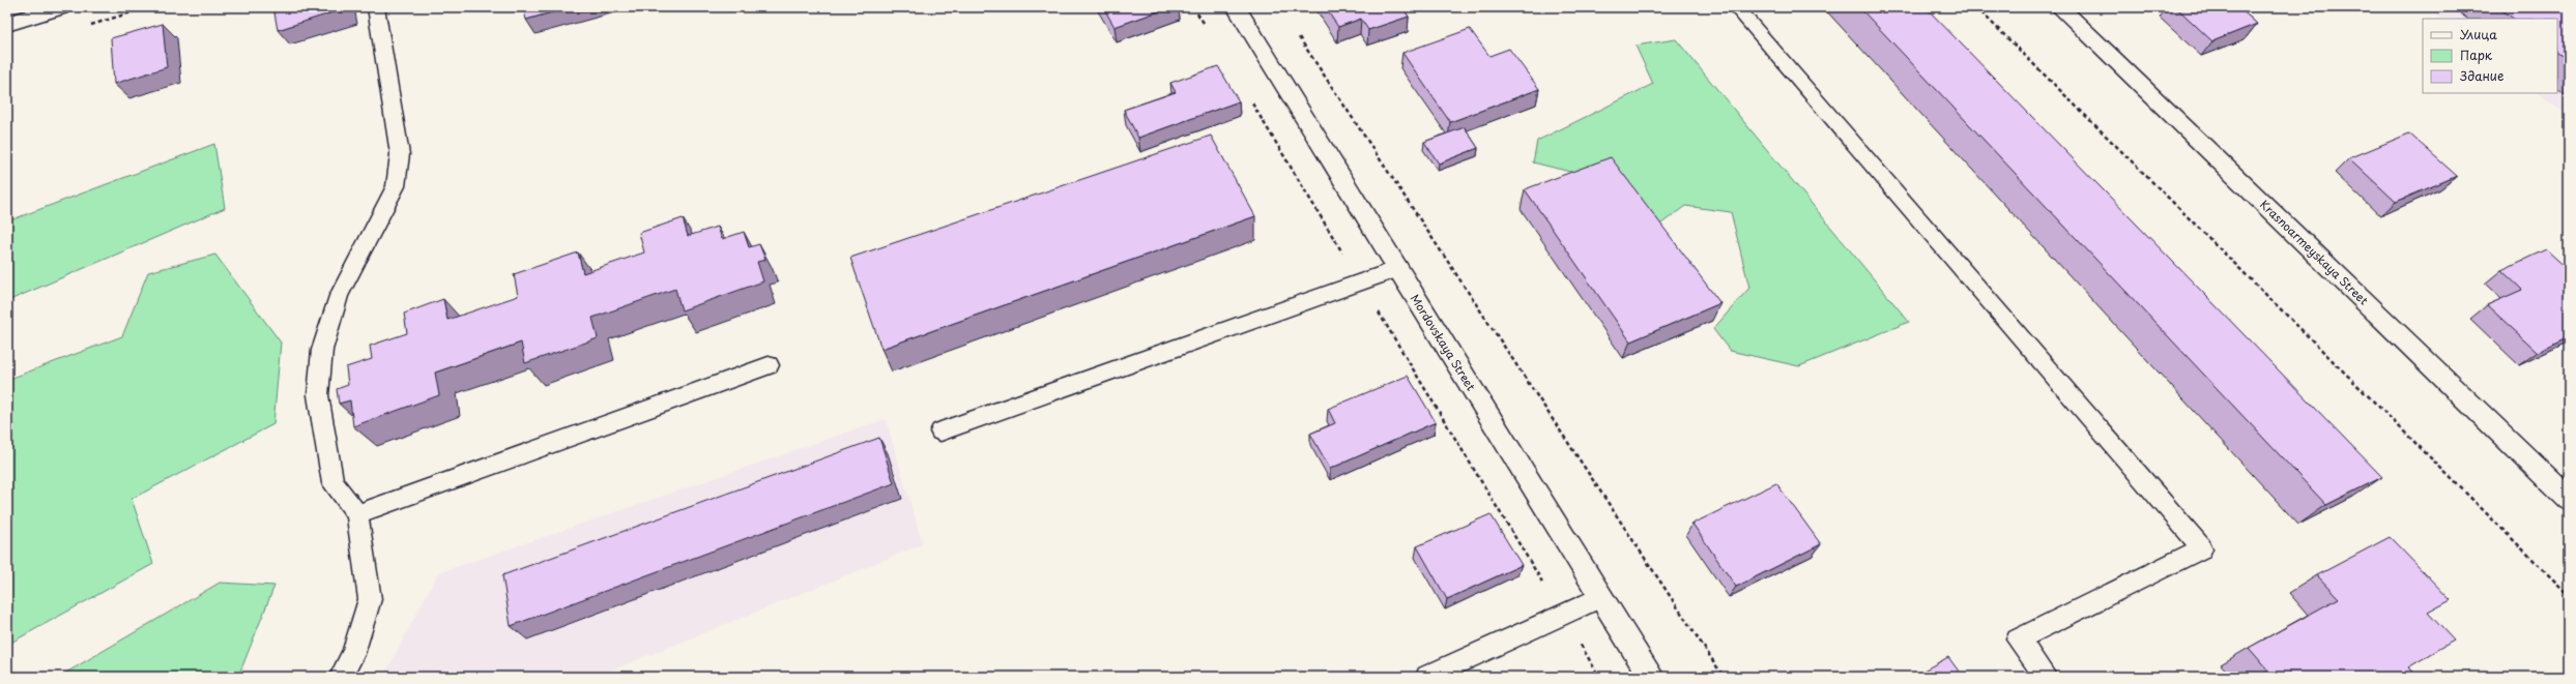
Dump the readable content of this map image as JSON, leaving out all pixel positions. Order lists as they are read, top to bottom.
{
  "streets": {
    "street": ["Krasnoarmeyskaya Street", "Mordovskaya Street"]
  },
  "legend": ["Улица", "Парк", "Здание"]
}
